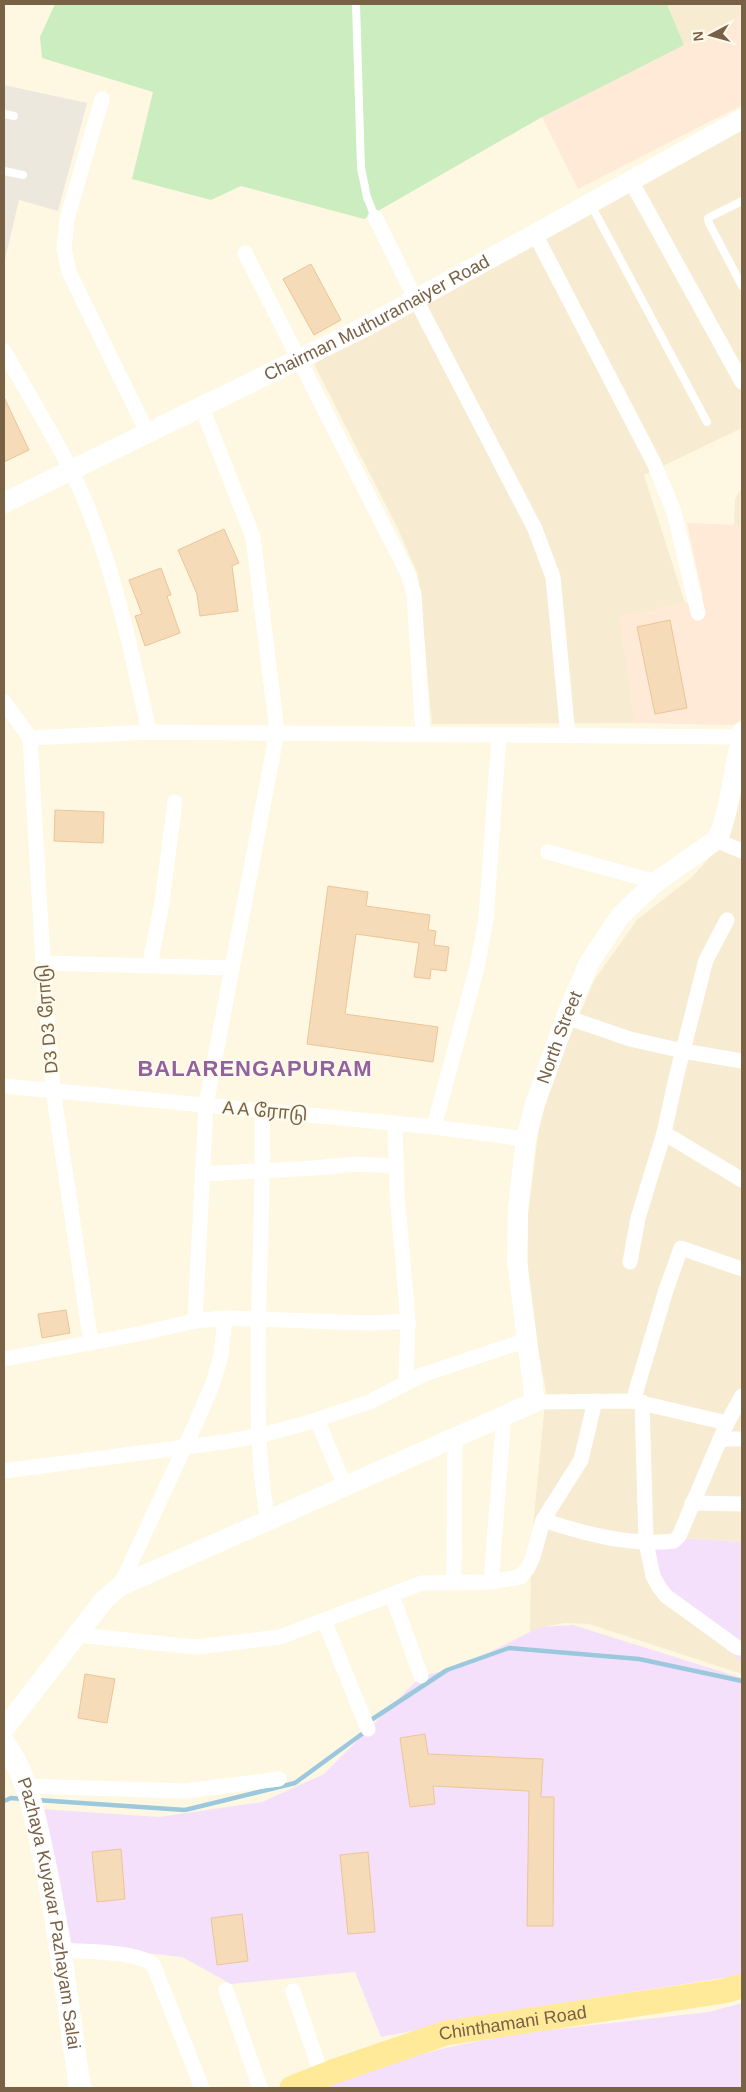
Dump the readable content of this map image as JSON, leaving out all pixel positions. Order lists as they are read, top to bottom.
{
  "streets": {
    "main road": ["Pazhaya Kuyavar Pazhayam Salai", "Chinthamani Road"],
    "street": [
      "Chairman Muthuramaiyer Road",
      "D3 D3 ரோடு",
      "North Street",
      "A A ரோடு"
    ]
  },
  "crossings": [
    ["D3 D3 ரோடு", "A A ரோடு"],
    ["North Street", "A A ரோடு"]
  ],
  "districts": ["BALARENGAPURAM"],
  "north": "left"
}
